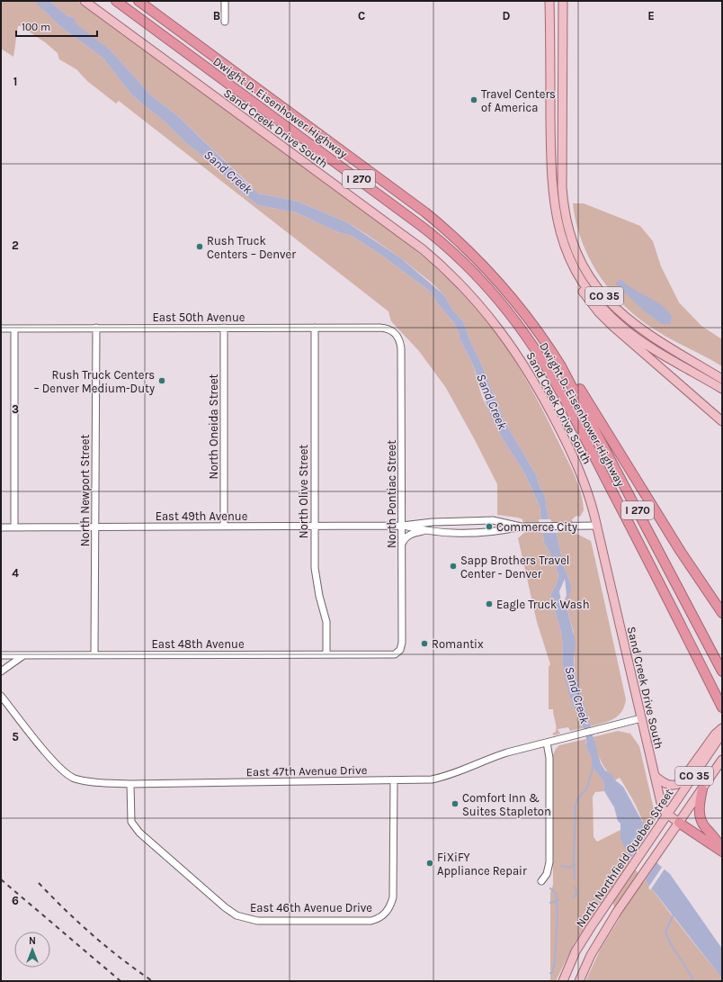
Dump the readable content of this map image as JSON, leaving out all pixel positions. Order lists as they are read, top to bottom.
{
  "streets": {
    "highway": ["Dwight D. Eisenhower Highway", "I 270"],
    "main road": ["Sand Creek Drive South", "CO 35", "North Northfield Quebec Street"],
    "street": [
      "East 50th Avenue",
      "North Oneida Street",
      "North Newport Street",
      "North Olive Street",
      "North Pontiac Street",
      "East 49th Avenue",
      "East 48th Avenue",
      "East 47th Avenue Drive",
      "East 46th Avenue Drive"
    ]
  },
  "crossings": [
    ["Sand Creek Drive South", "East 49th Avenue"],
    ["Sand Creek Drive South", "East 47th Avenue Drive"],
    ["Sand Creek Drive South", "North Northfield Quebec Street"],
    ["East 50th Avenue", "North Oneida Street"],
    ["East 50th Avenue", "North Newport Street"],
    ["East 50th Avenue", "North Olive Street"],
    ["East 50th Avenue", "North Pontiac Street"],
    ["North Oneida Street", "East 49th Avenue"],
    ["North Newport Street", "East 49th Avenue"],
    ["North Newport Street", "East 48th Avenue"],
    ["North Olive Street", "East 49th Avenue"],
    ["North Olive Street", "East 48th Avenue"],
    ["North Pontiac Street", "East 49th Avenue"],
    ["North Pontiac Street", "East 48th Avenue"],
    ["East 47th Avenue Drive", "East 46th Avenue Drive"]
  ],
  "water": ["Sand Creek"],
  "places": [
    "Travel Centers of America",
    "Rush Truck Centers – Denver",
    "Rush Truck Centers – Denver Medium-Duty",
    "Commerce City",
    "Sapp Brothers Travel Center - Denver",
    "Eagle Truck Wash",
    "Romantix",
    "Comfort Inn & Suites Stapleton",
    "FiXiFY Appliance Repair"
  ],
  "scale_bar": "100 m",
  "north": "top",
  "grid": {
    "columns": [
      "B",
      "C",
      "D",
      "E"
    ],
    "rows": [
      "1",
      "2",
      "3",
      "4",
      "5",
      "6"
    ]
  }
}
